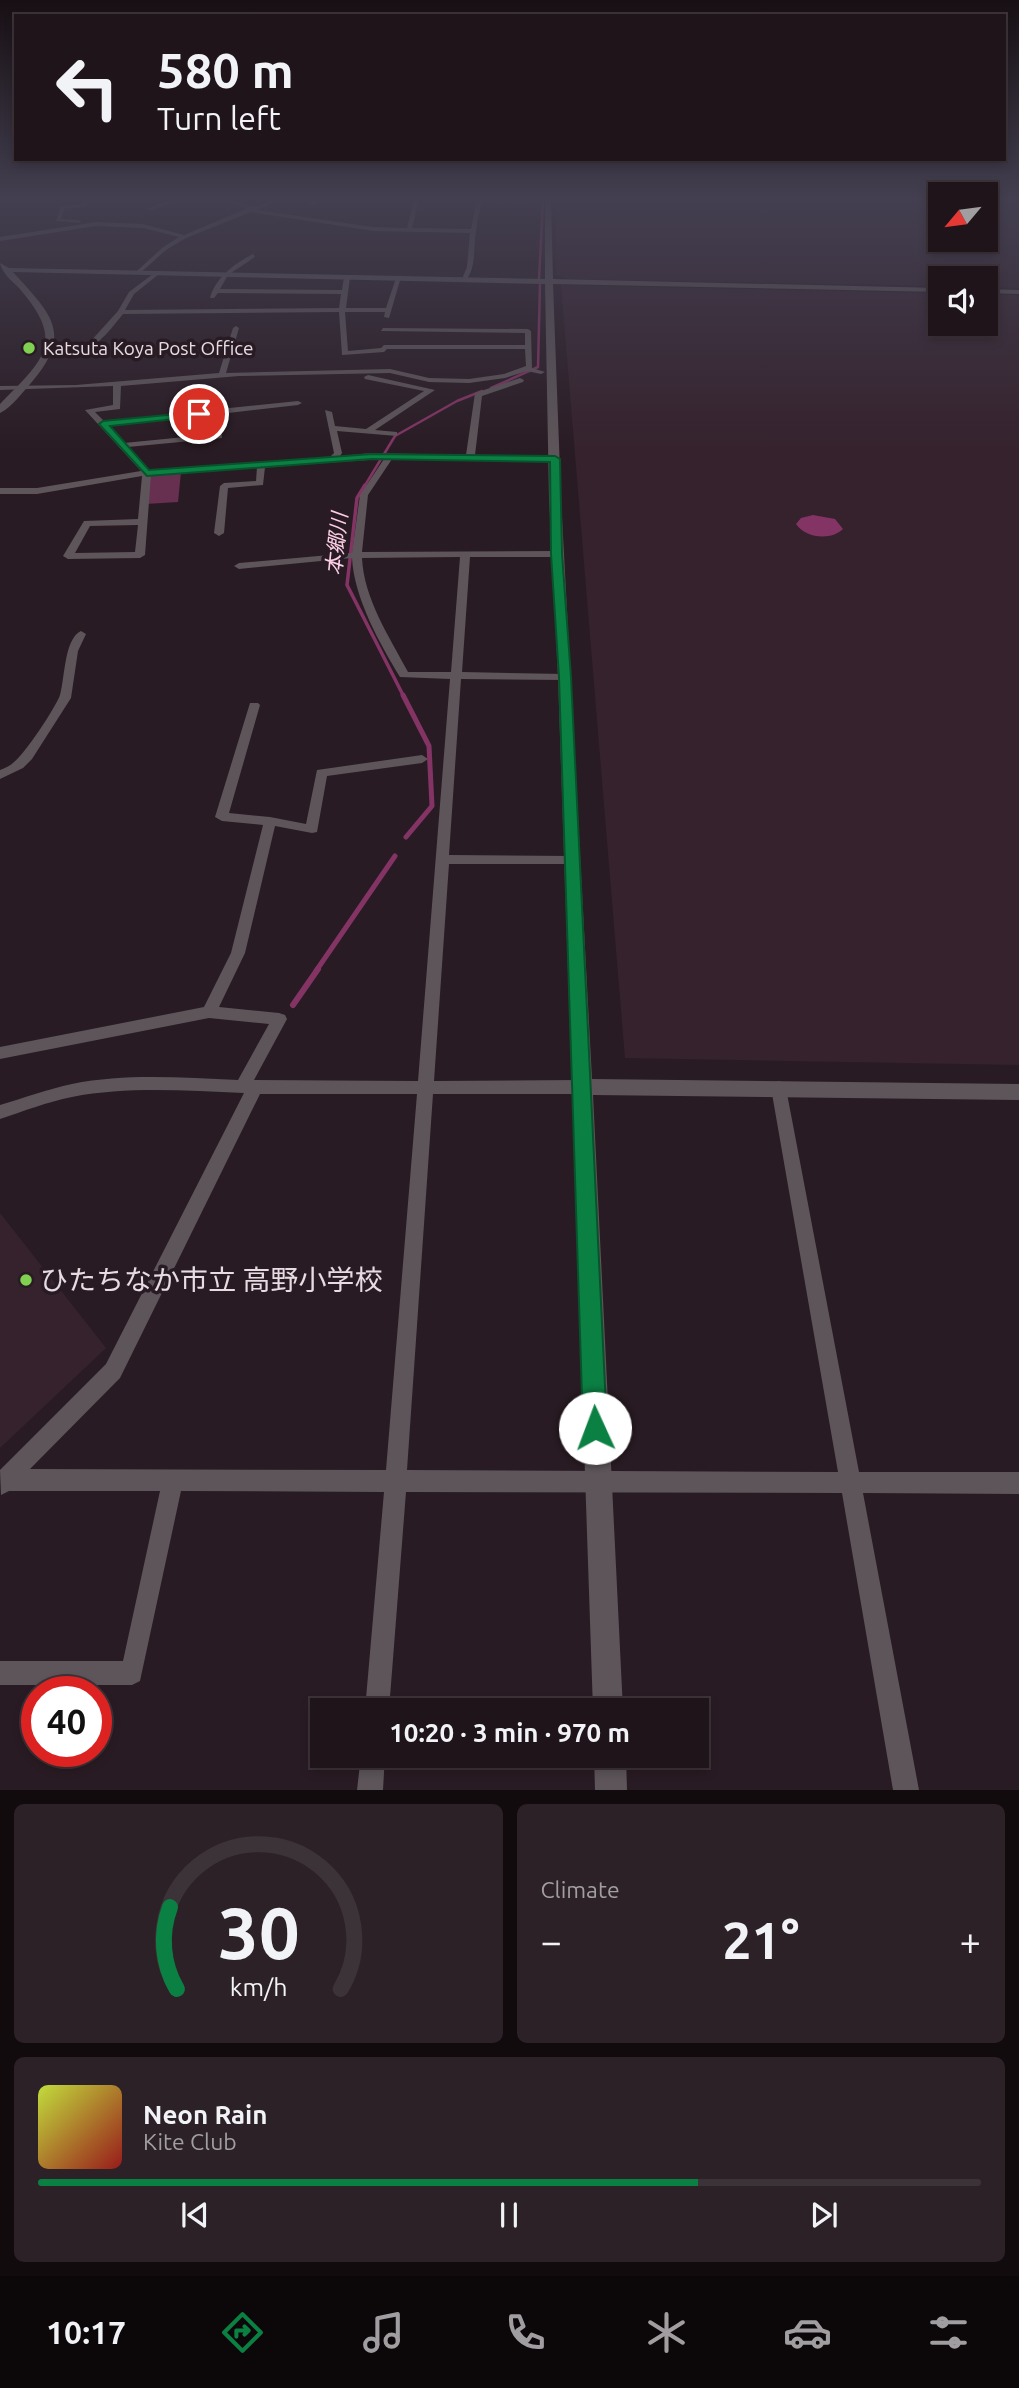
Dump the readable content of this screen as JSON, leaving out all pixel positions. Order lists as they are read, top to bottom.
{
  "water": ["本郷川"],
  "places": ["Katsuta Koya Post Office", "ひたちなか市立 高野小学校"],
  "north": "bottom left",
  "page": {
    "turn": ["580 m", "Turn left"],
    "limit": "40",
    "trip": "10:20 · 3 min · 970 m",
    "tile": "Climate",
    "heat": ["−", "21°", "+"],
    "song": ["Neon Rain", "Kite Club"],
    "tabs": "10:17",
    "gauge": ["30", "km/h"]
  }
}
